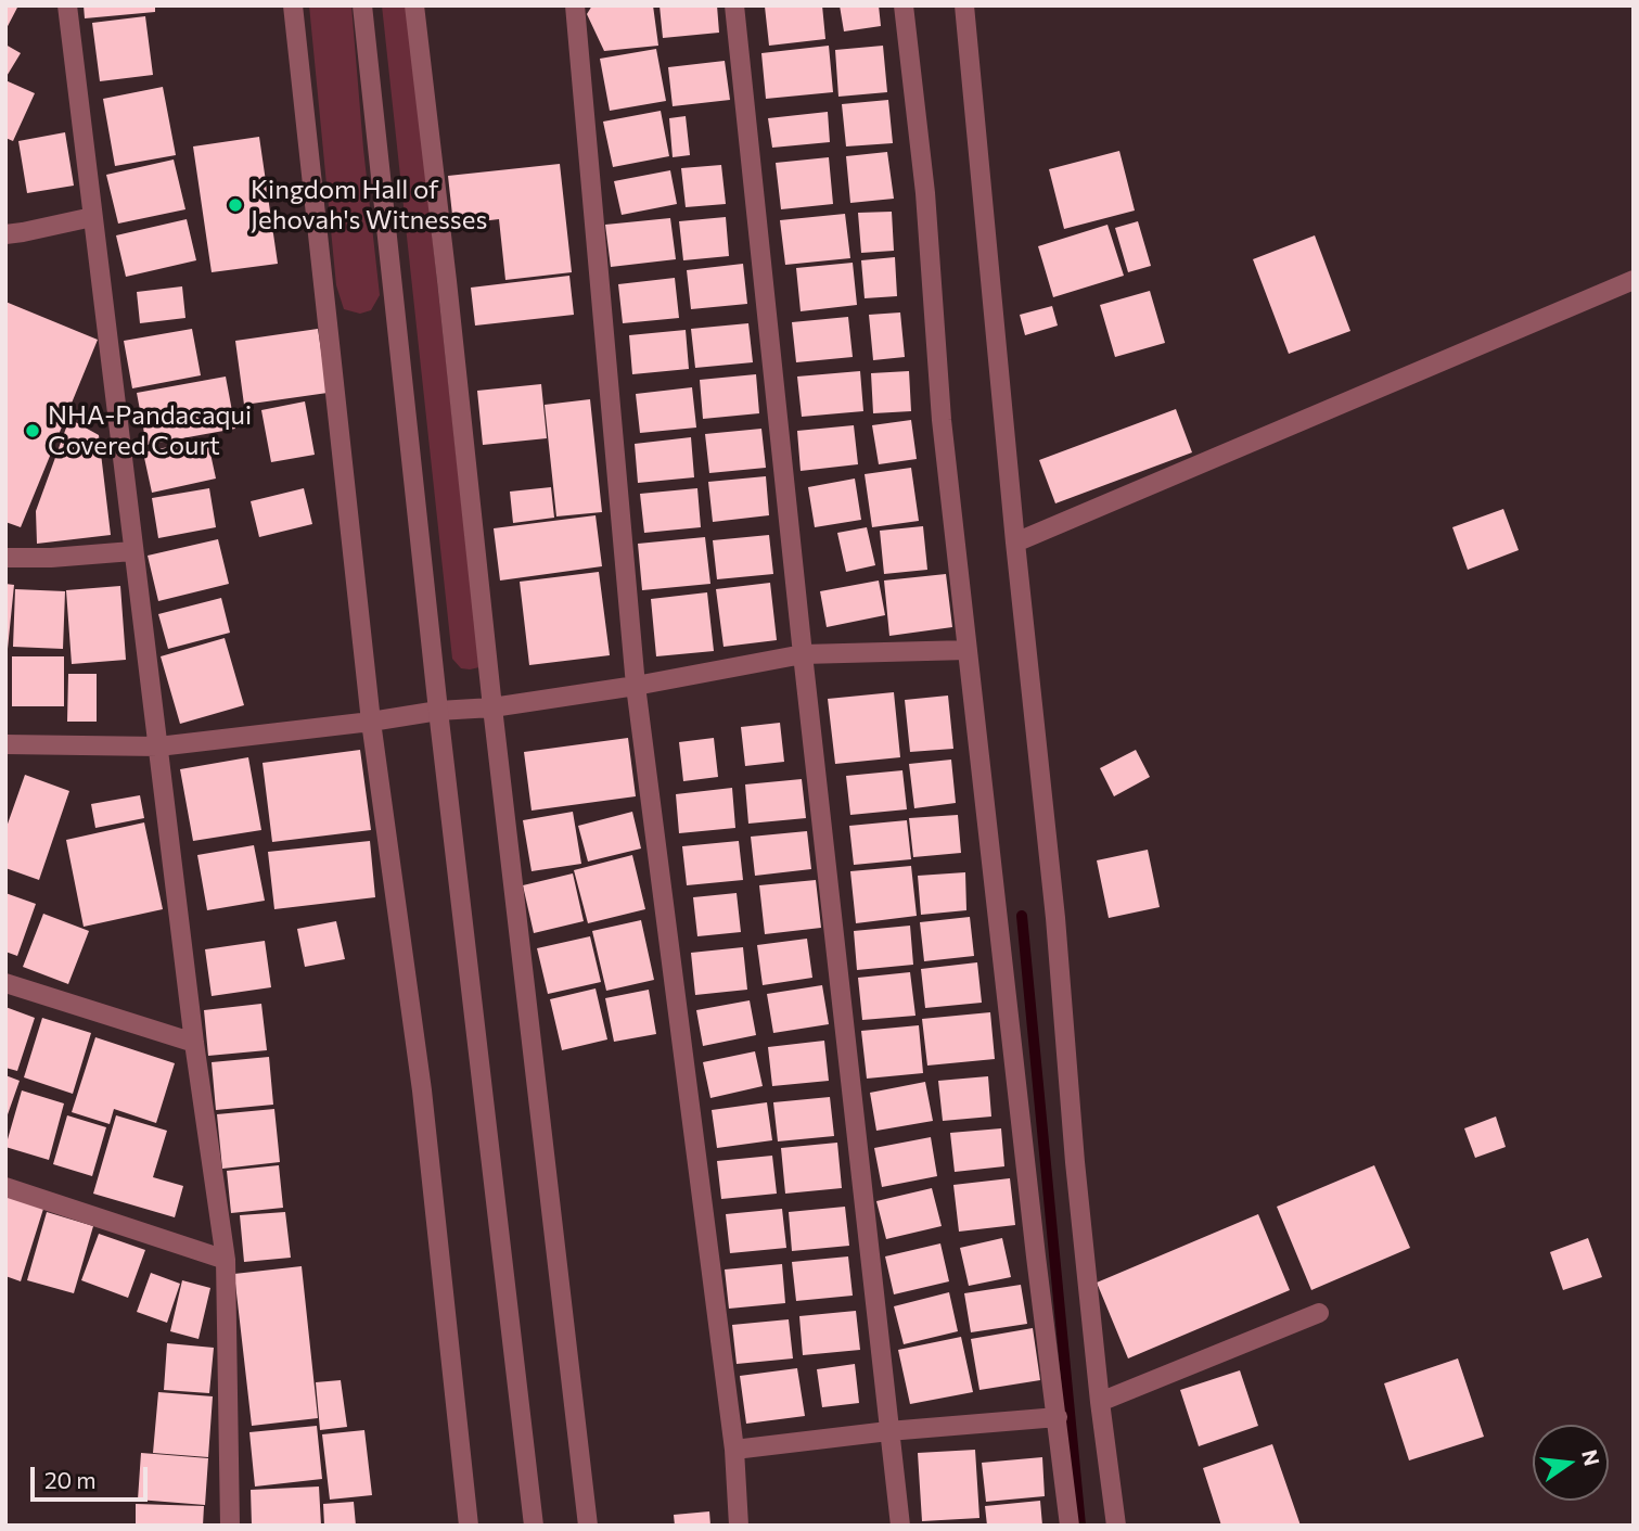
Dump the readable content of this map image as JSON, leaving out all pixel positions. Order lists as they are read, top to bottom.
{
  "places": ["Kingdom Hall of Jehovah's Witnesses", "NHA-Pandacaqui Covered Court"],
  "scale_bar": "20 m",
  "north": "right"
}
